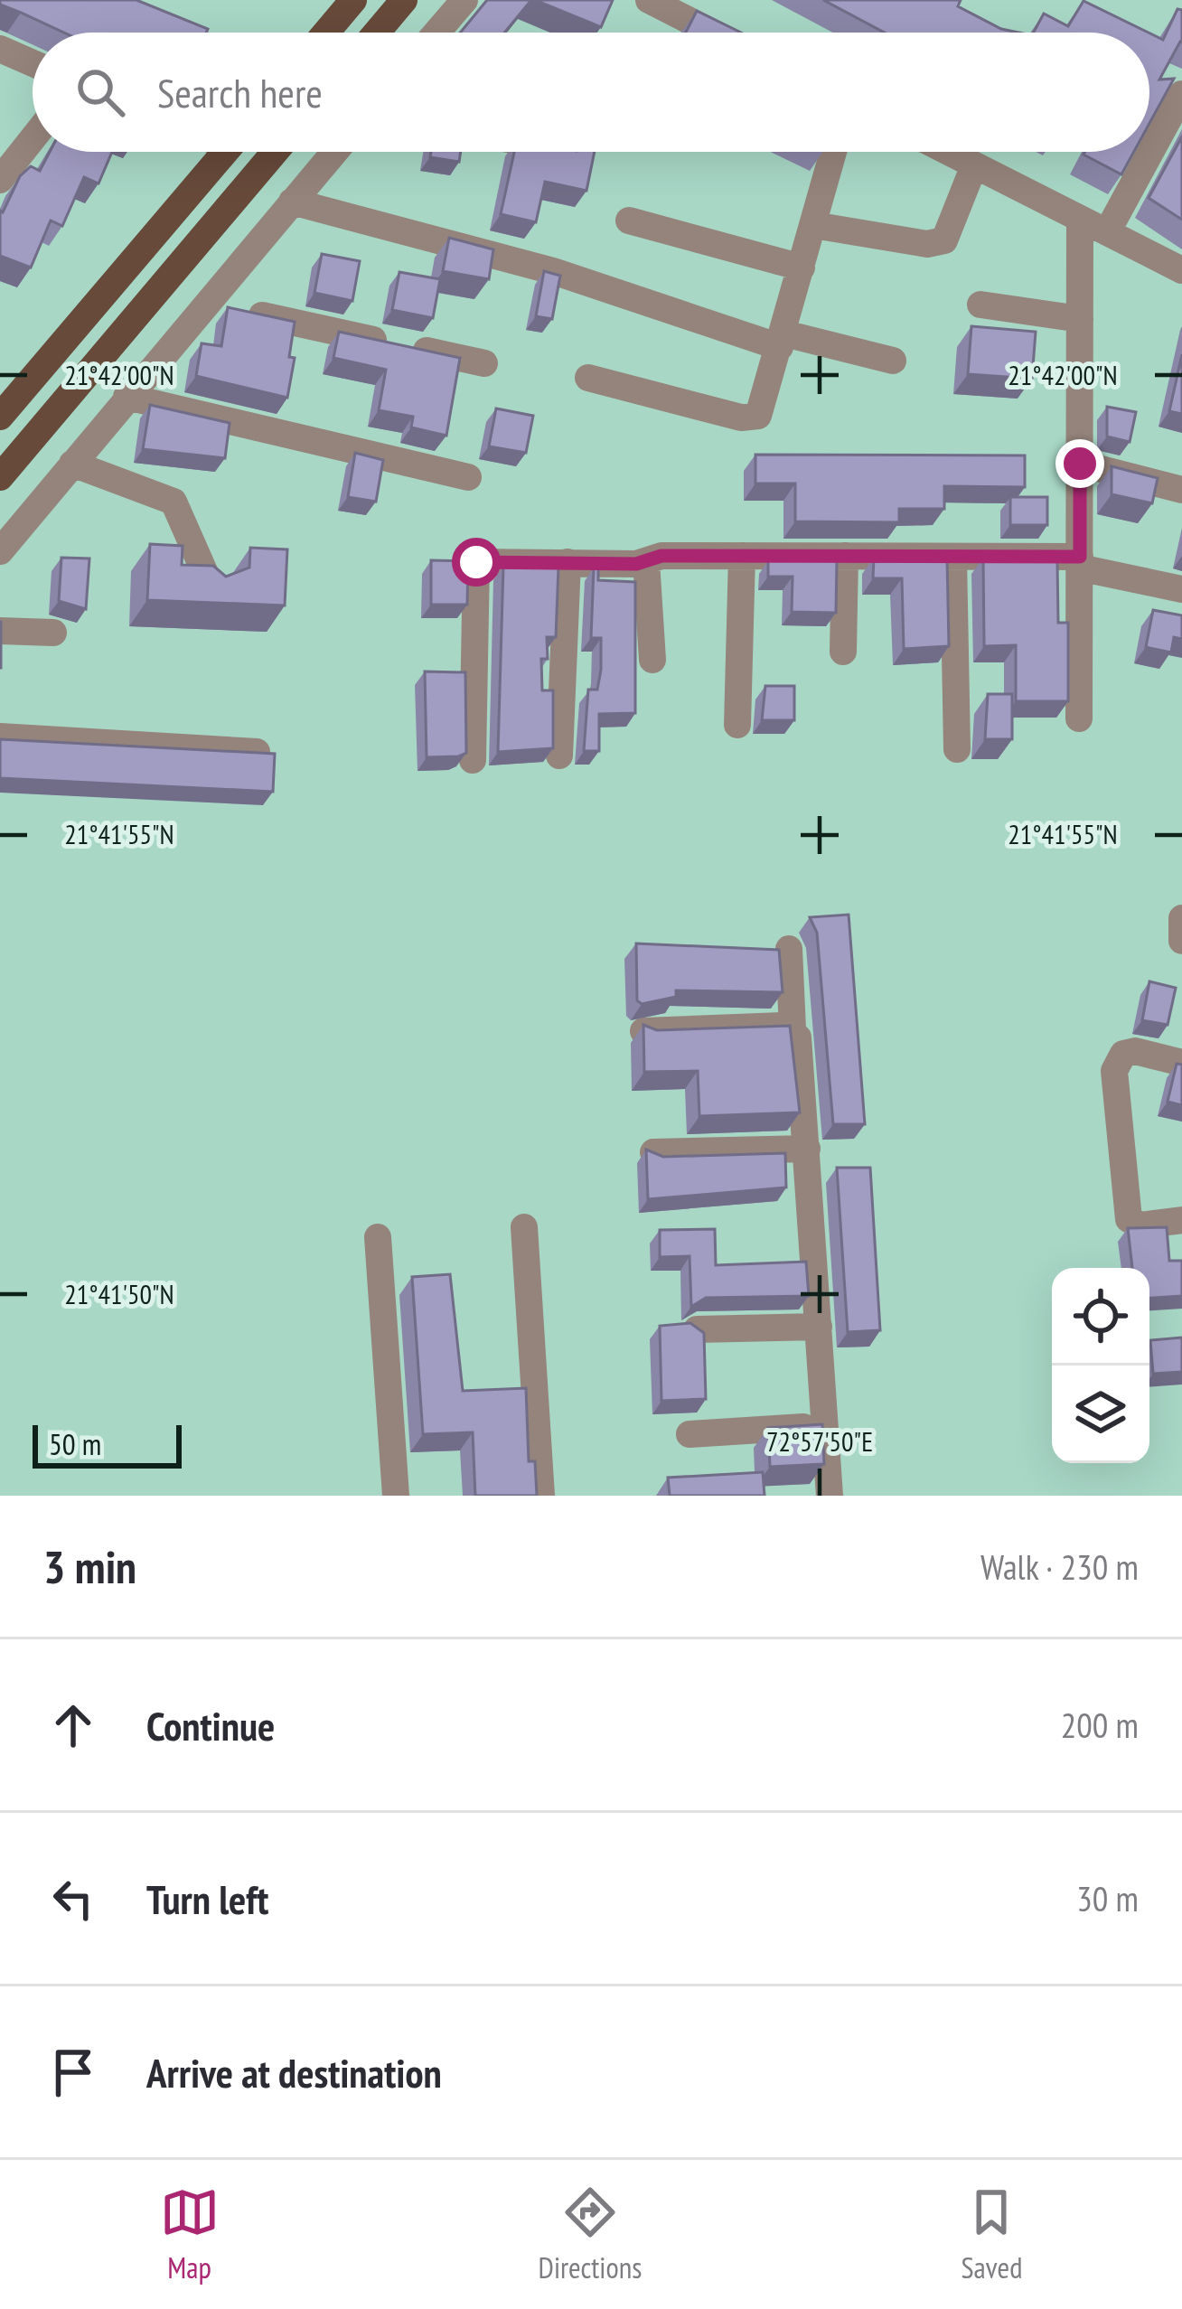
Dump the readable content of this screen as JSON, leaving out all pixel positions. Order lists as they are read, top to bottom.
{
  "scale_bar": "50 m",
  "page": {
    "search": "Search here",
    "scale": "50 m",
    "heading": ["3 min", "Walk · 230 m"],
    "list": [
      ["Continue", "200 m"],
      ["Turn left", "30 m"],
      "Arrive at destination"
    ],
    "nav": ["Map", "Directions", "Saved"]
  },
  "coordinates": [
    "21°42'00\"N",
    "21°41'55\"N",
    "21°41'50\"N",
    "72°57'50\"E"
  ]
}
